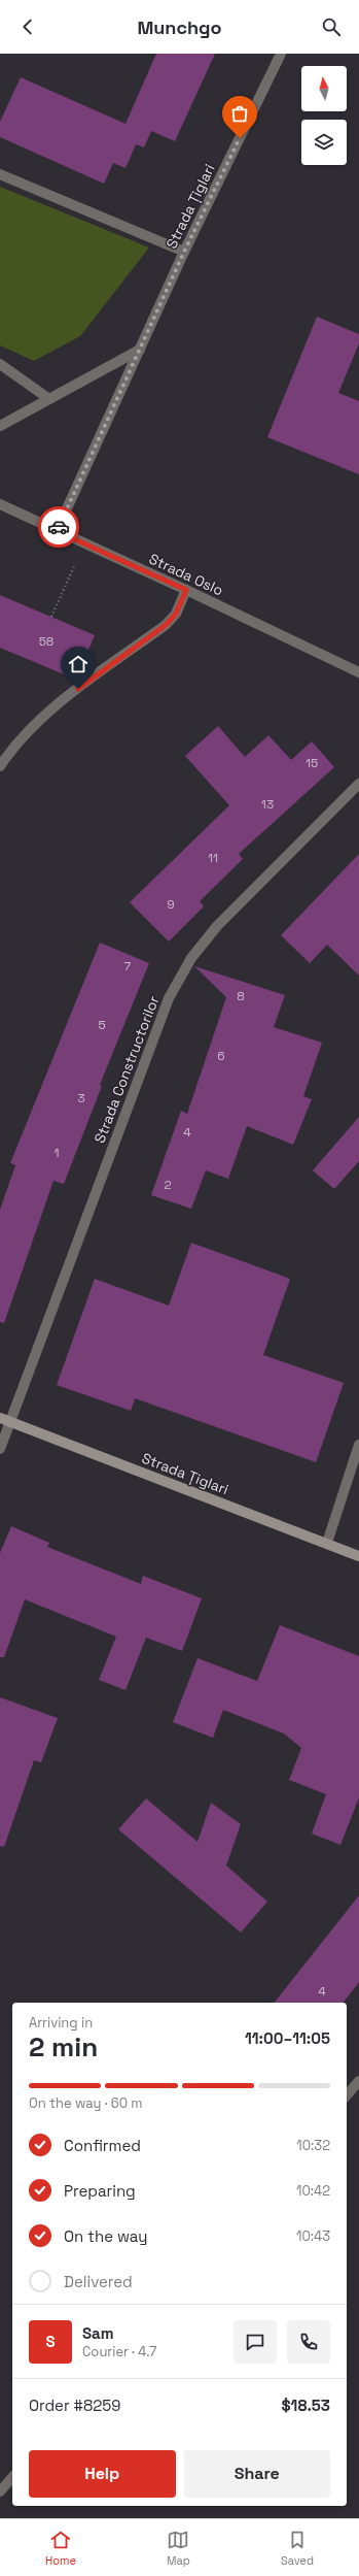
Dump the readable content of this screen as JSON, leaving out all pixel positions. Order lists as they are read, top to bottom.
{
  "streets": {
    "street": ["Strada Țiglari", "Strada Oslo", "Strada Constructorilor"]
  },
  "crossings": [
    ["Strada Țiglari", "Strada Oslo"],
    ["Strada Țiglari", "Strada Constructorilor"]
  ],
  "house_numbers": [
    "58",
    "15",
    "13",
    "11",
    "9",
    "7",
    "8",
    "5",
    "6",
    "3",
    "4",
    "1",
    "2",
    "4"
  ],
  "north": "top",
  "page": {
    "header": "Munchgo",
    "heading": ["2 min", "Arriving in", "11:00–11:05"],
    "panel": [
      "Sam",
      "Courier · 4.7",
      "Order #8259",
      "$18.53"
    ],
    "bar": "On the way · 60 m",
    "list": [
      ["Confirmed", "10:32"],
      ["Preparing", "10:42"],
      ["On the way", "10:43"],
      "Delivered"
    ],
    "round": "S",
    "buttons": ["Help", "Share"],
    "tabs": ["Home", "Map", "Saved"]
  }
}
